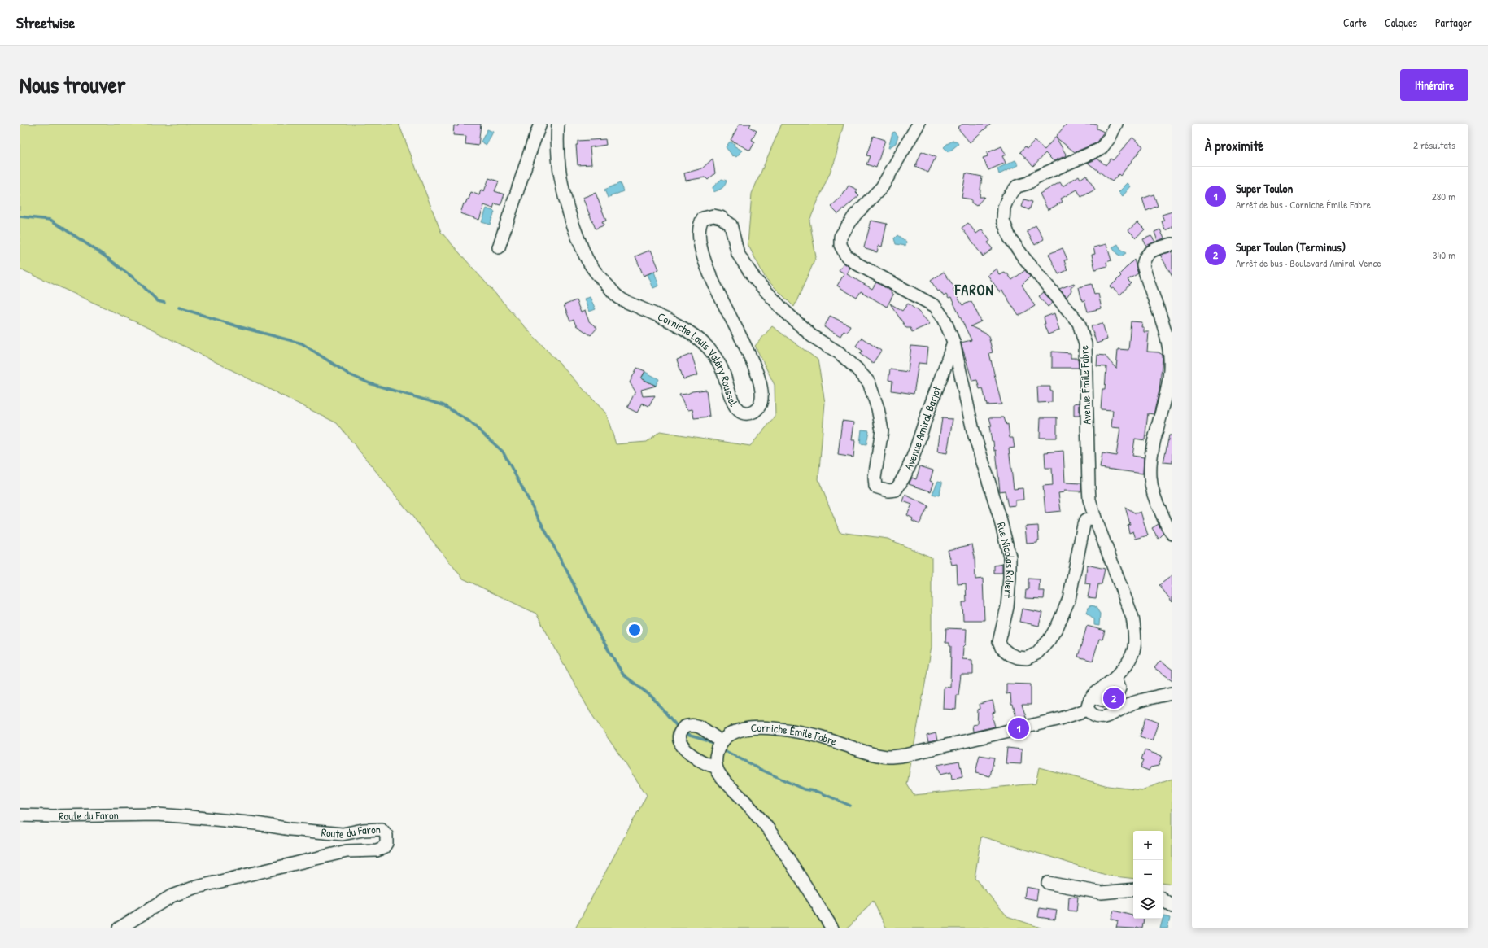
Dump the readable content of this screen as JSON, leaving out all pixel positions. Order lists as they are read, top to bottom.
{
  "streets": {
    "street": [
      "Corniche Louis Valéry Roussel",
      "Avenue Émile Fabre",
      "Avenue Amiral Barjot",
      "Rue Nicolas Robert",
      "Corniche Émile Fabre",
      "Route du Faron"
    ]
  },
  "crossings": [
    ["Corniche Louis Valéry Roussel", "Avenue Amiral Barjot"],
    ["Avenue Émile Fabre", "Rue Nicolas Robert"],
    ["Avenue Émile Fabre", "Corniche Émile Fabre"],
    ["Avenue Amiral Barjot", "Rue Nicolas Robert"]
  ],
  "districts": ["FARON"],
  "page": {
    "header": "Streetwise",
    "nav": ["Carte", "Calques", "Partager"],
    "title": "Nous trouver",
    "buttons": "Itinéraire",
    "heading": ["À proximité", "2 résultats"],
    "list": [
      {
        "mark": "1",
        "name": "Super Toulon",
        "note": "Arrêt de bus · Corniche Émile Fabre",
        "value": "280 m"
      },
      {
        "mark": "2",
        "name": "Super Toulon (Terminus)",
        "note": "Arrêt de bus · Boulevard Amiral Vence",
        "value": "340 m"
      }
    ],
    "pins": ["2", "1"],
    "map_buttons": ["+", "−"]
  }
}
